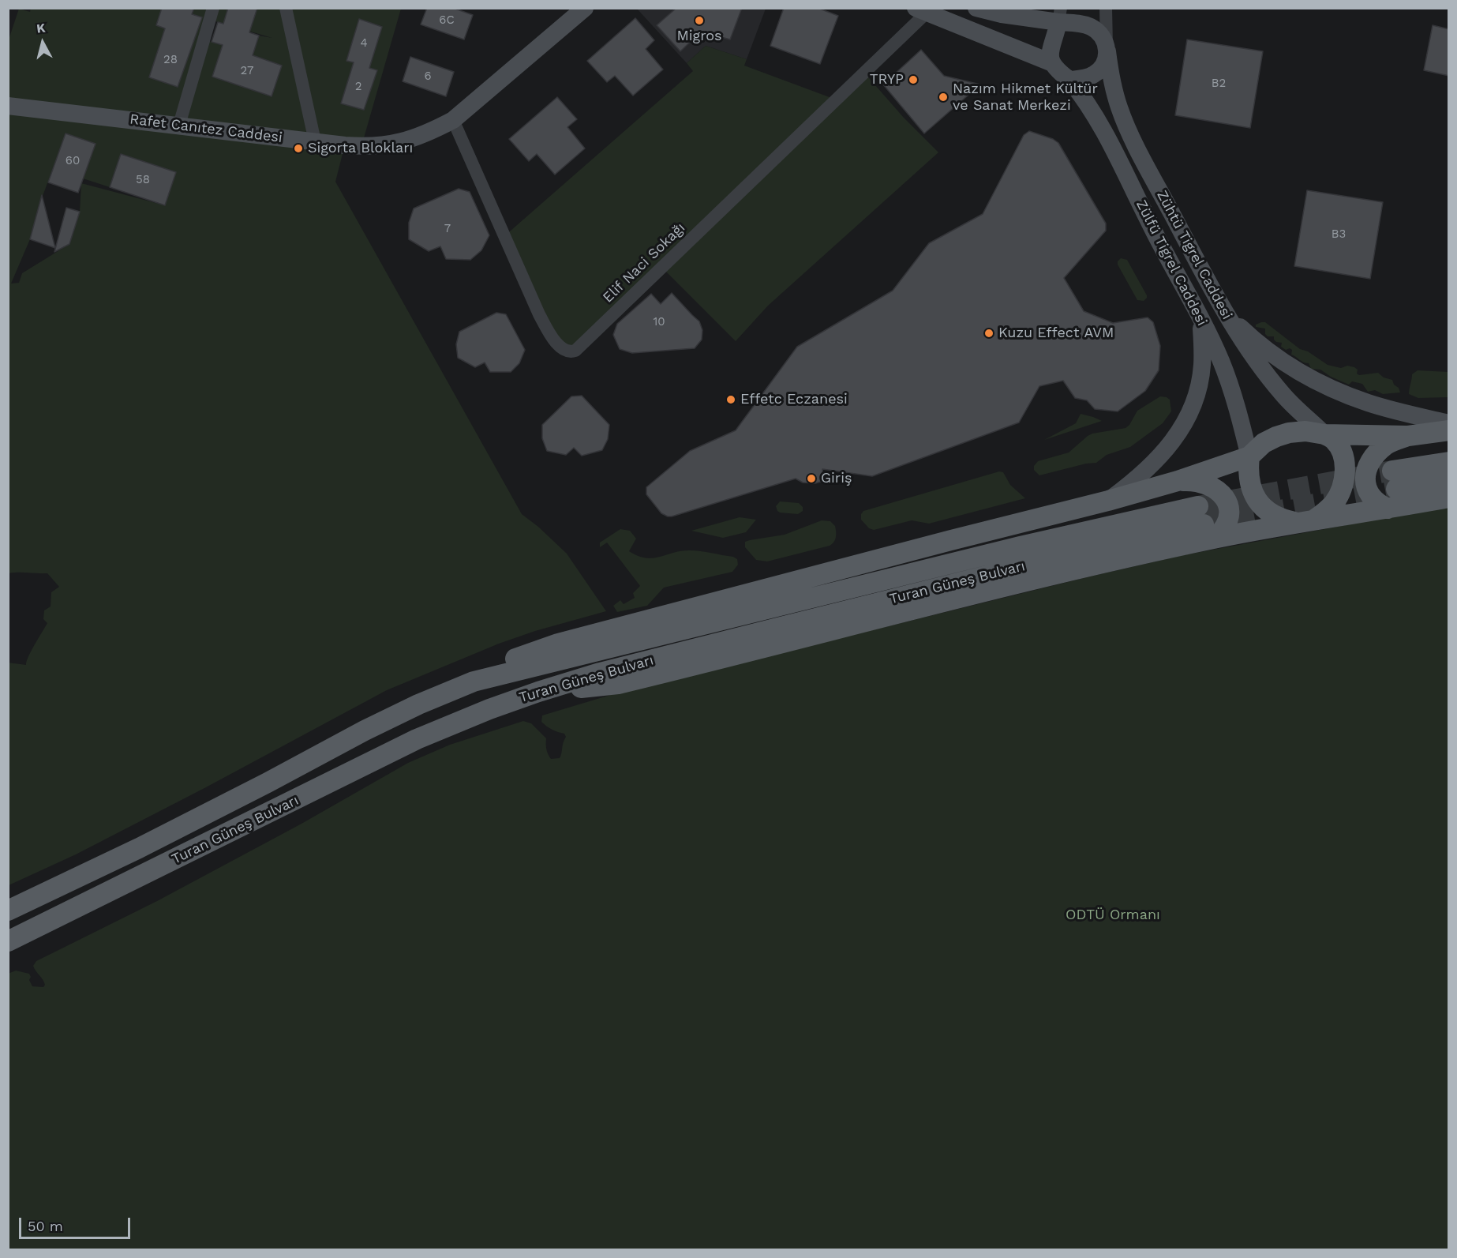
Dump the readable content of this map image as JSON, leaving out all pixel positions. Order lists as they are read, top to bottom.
{
  "streets": {
    "main road": [
      "Rafet Canıtez Caddesi",
      "Zühtü Tigrel Caddesi",
      "Zülfü Tigrel Caddesi",
      "Turan Güneş Bulvarı"
    ],
    "street": ["Elif Naci Sokağı"]
  },
  "crossings": [
    ["Rafet Canıtez Caddesi", "Elif Naci Sokağı"],
    ["Zühtü Tigrel Caddesi", "Zülfü Tigrel Caddesi"]
  ],
  "parks": ["ODTÜ Ormanı"],
  "places": [
    "Migros",
    "TRYP",
    "Nazım Hikmet Kültür ve Sanat Merkezi",
    "Sigorta Blokları",
    "Kuzu Effect AVM",
    "Effetc Eczanesi",
    "Giriş"
  ],
  "house_numbers": [
    "6C",
    "4",
    "28",
    "27",
    "6",
    "B2",
    "2",
    "60",
    "58",
    "7",
    "B3",
    "10"
  ],
  "scale_bar": "50 m",
  "north": "top"
}
